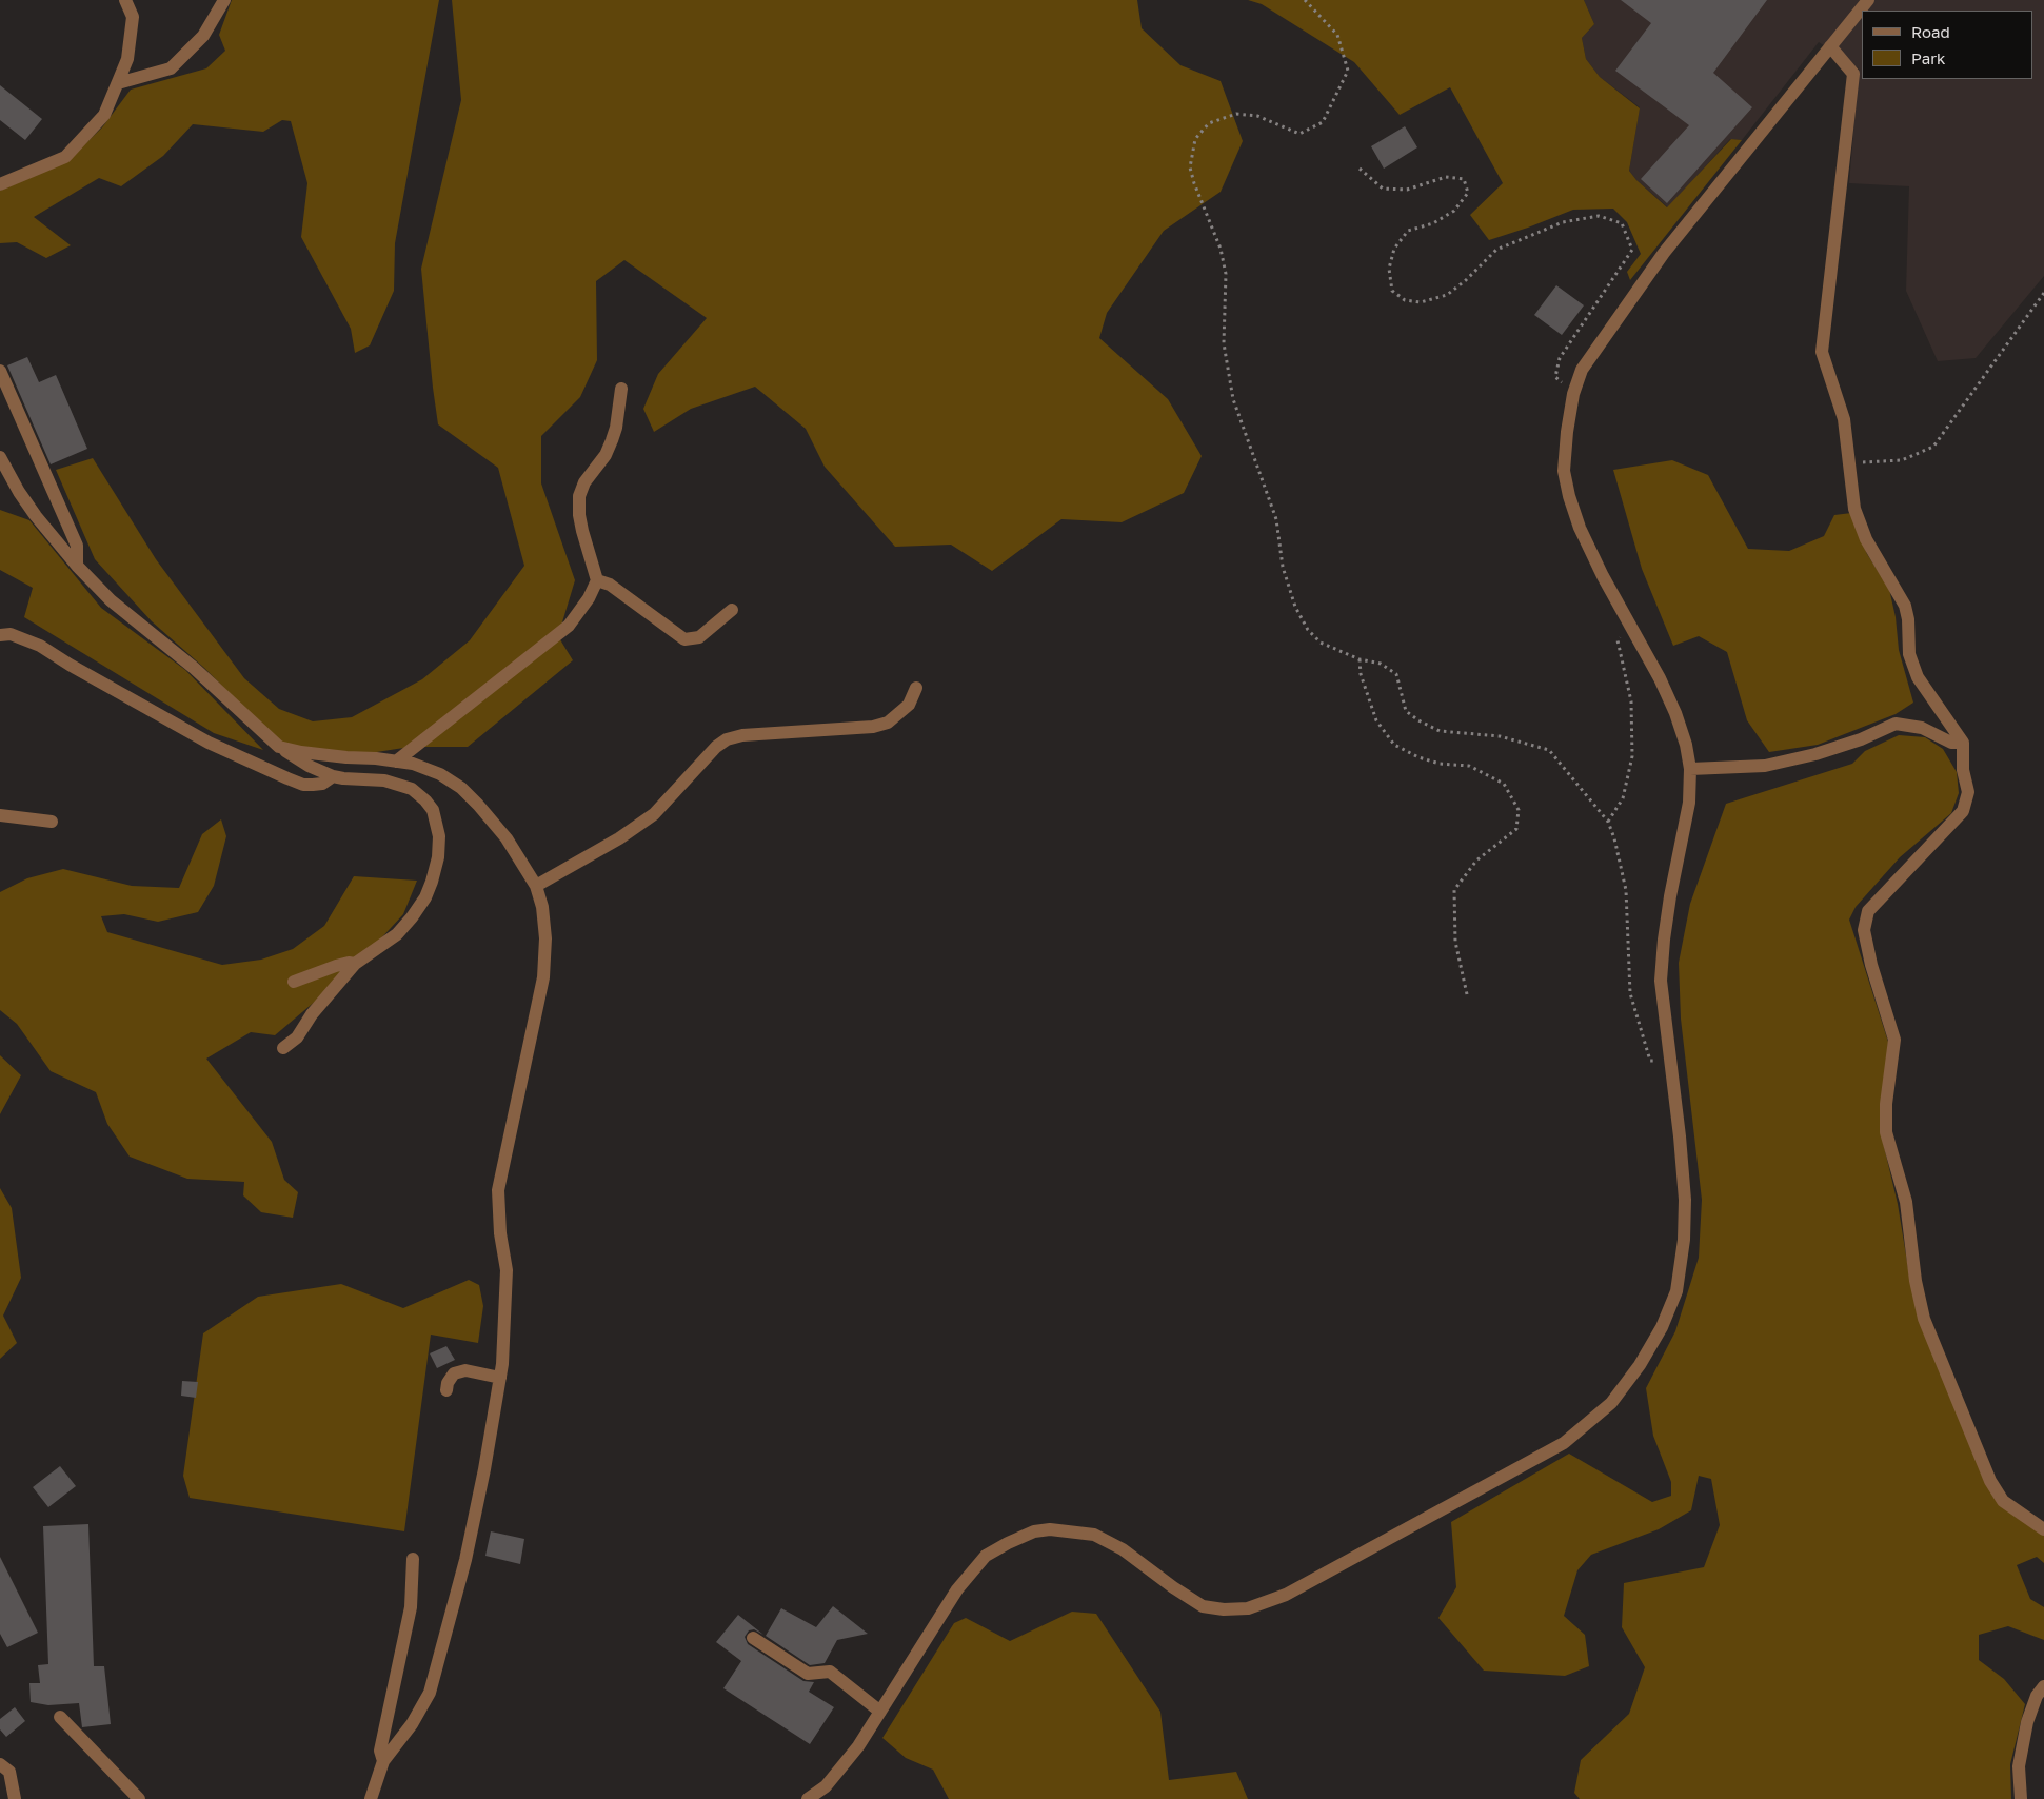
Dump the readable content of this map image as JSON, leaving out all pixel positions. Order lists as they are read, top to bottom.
{
  "legend": ["Road", "Park"]
}
